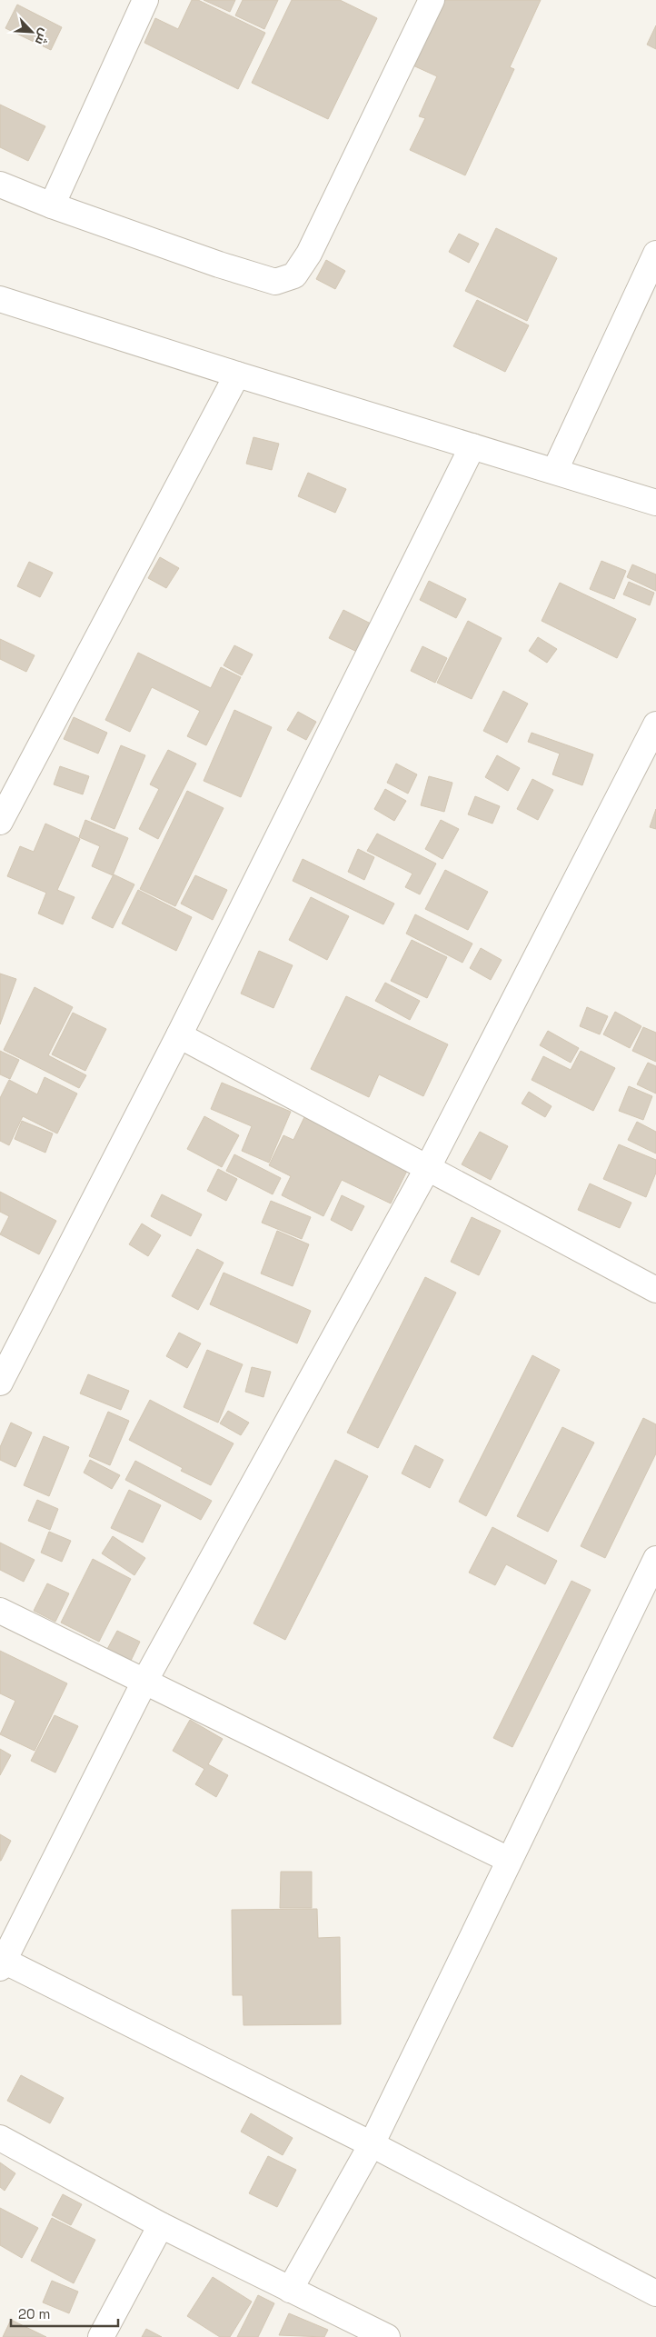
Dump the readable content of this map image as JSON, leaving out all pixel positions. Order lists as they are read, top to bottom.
{
  "scale_bar": "20 m",
  "north": "bottom right"
}
